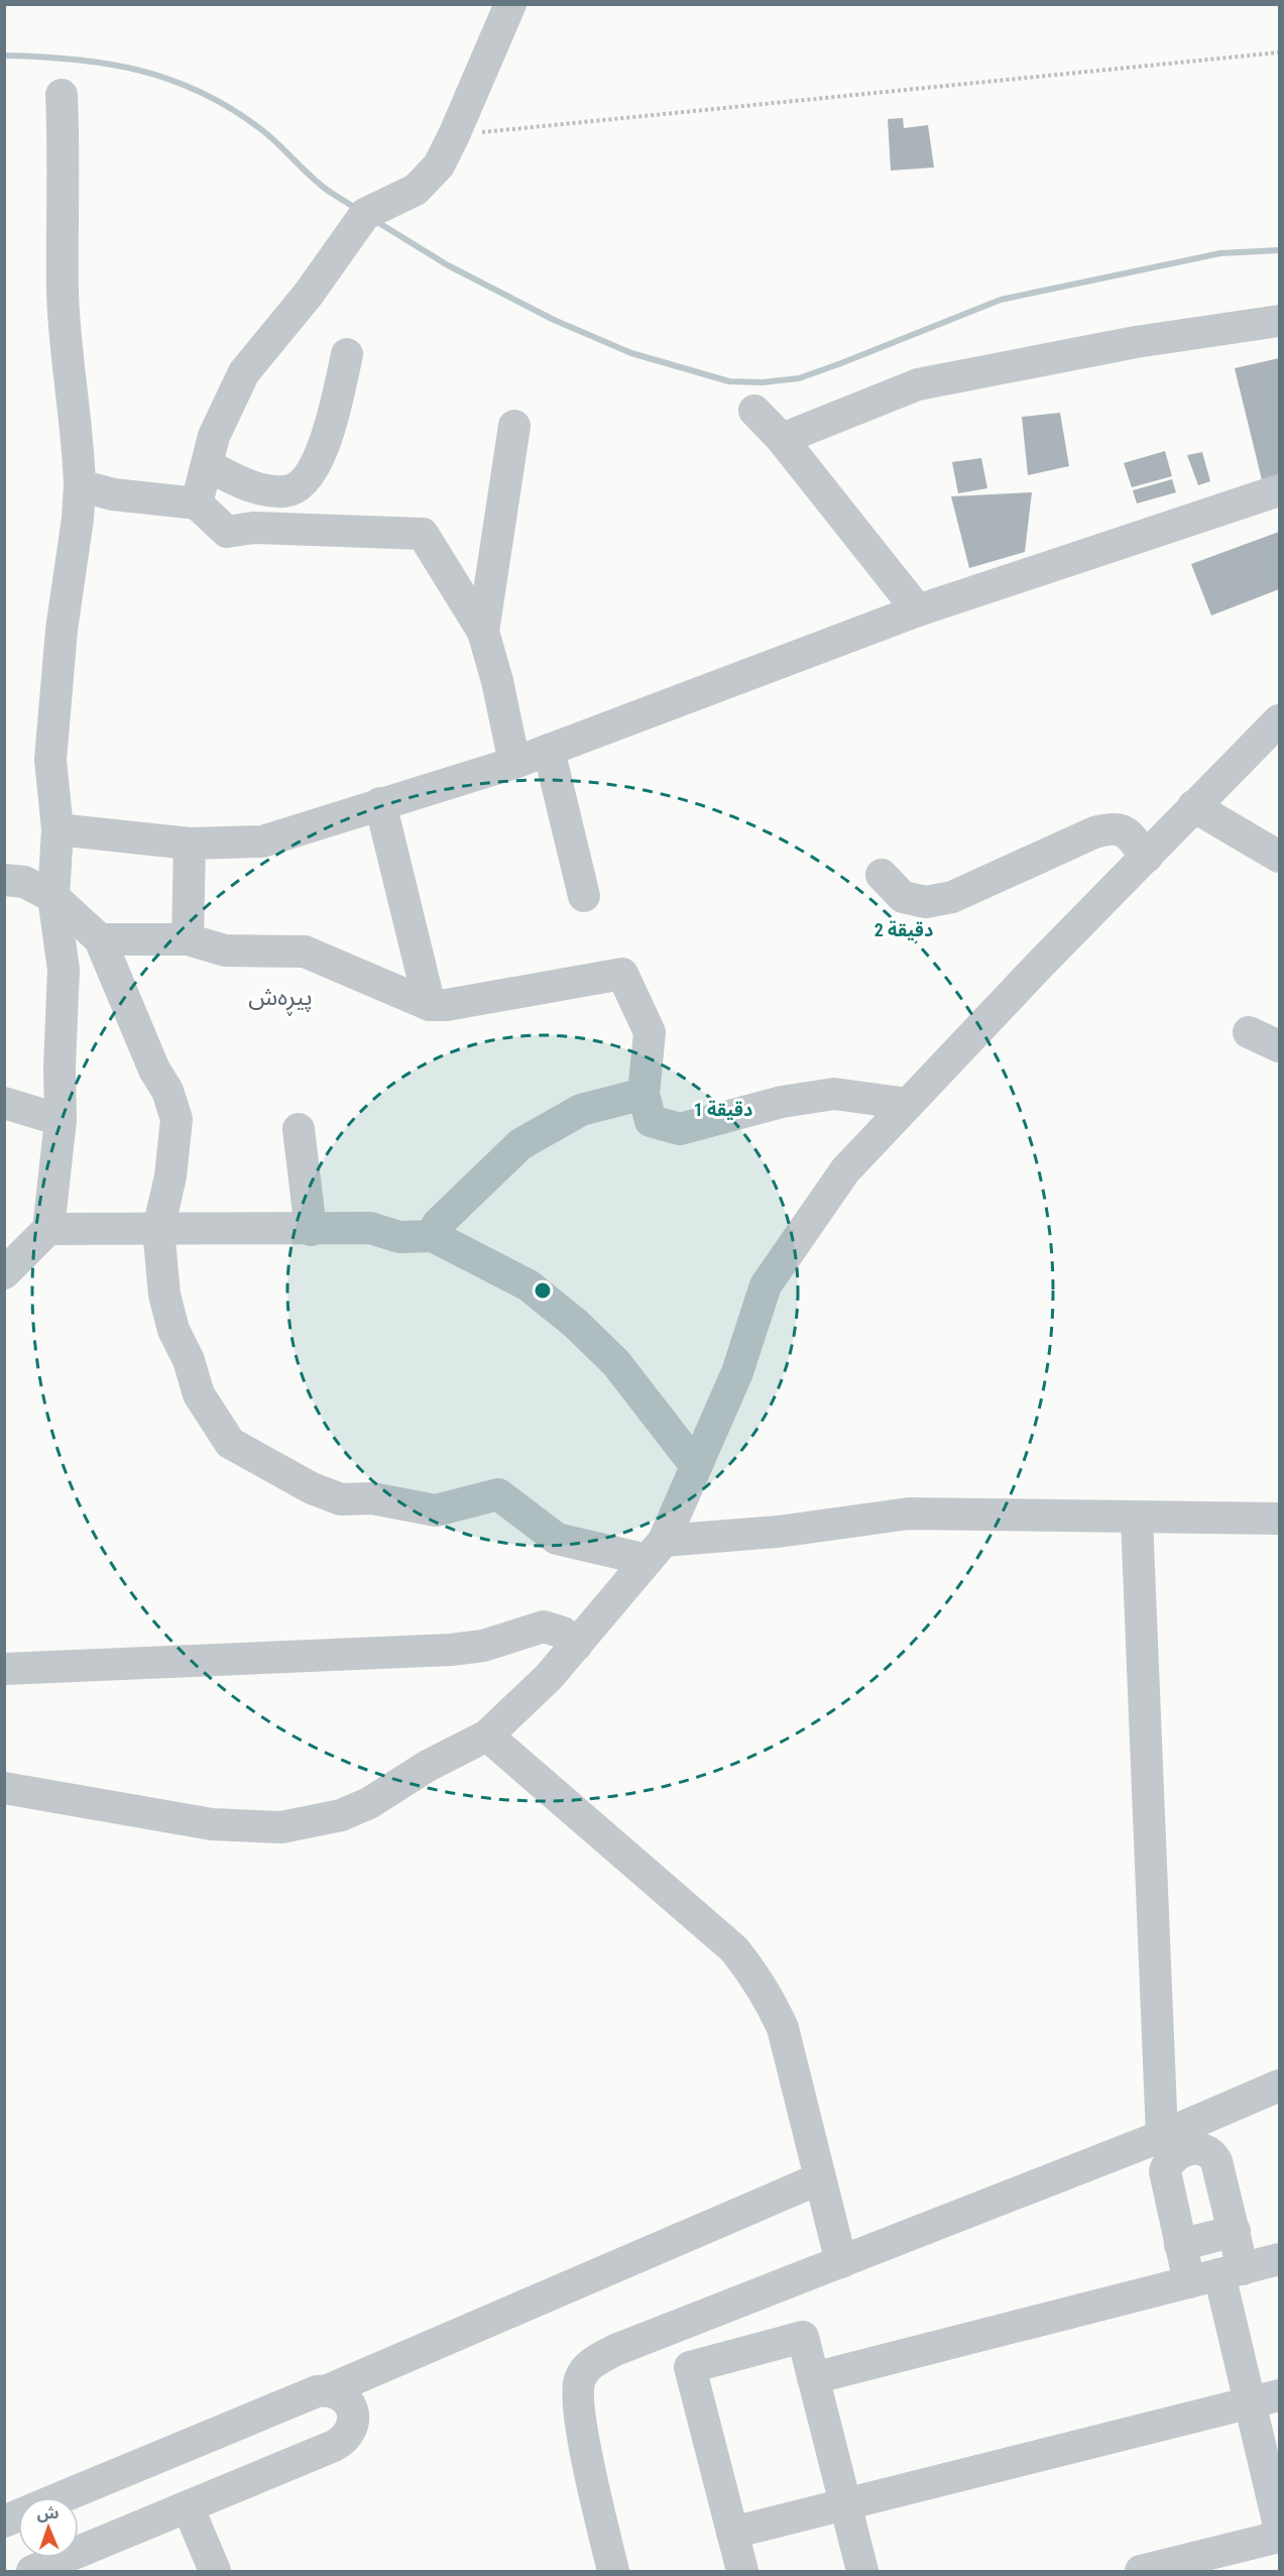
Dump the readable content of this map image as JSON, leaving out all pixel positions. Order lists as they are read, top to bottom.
{
  "districts": ["پیڕەش"],
  "north": "top",
  "rings": ["2 دقيقة", "1 دقيقة"]
}
